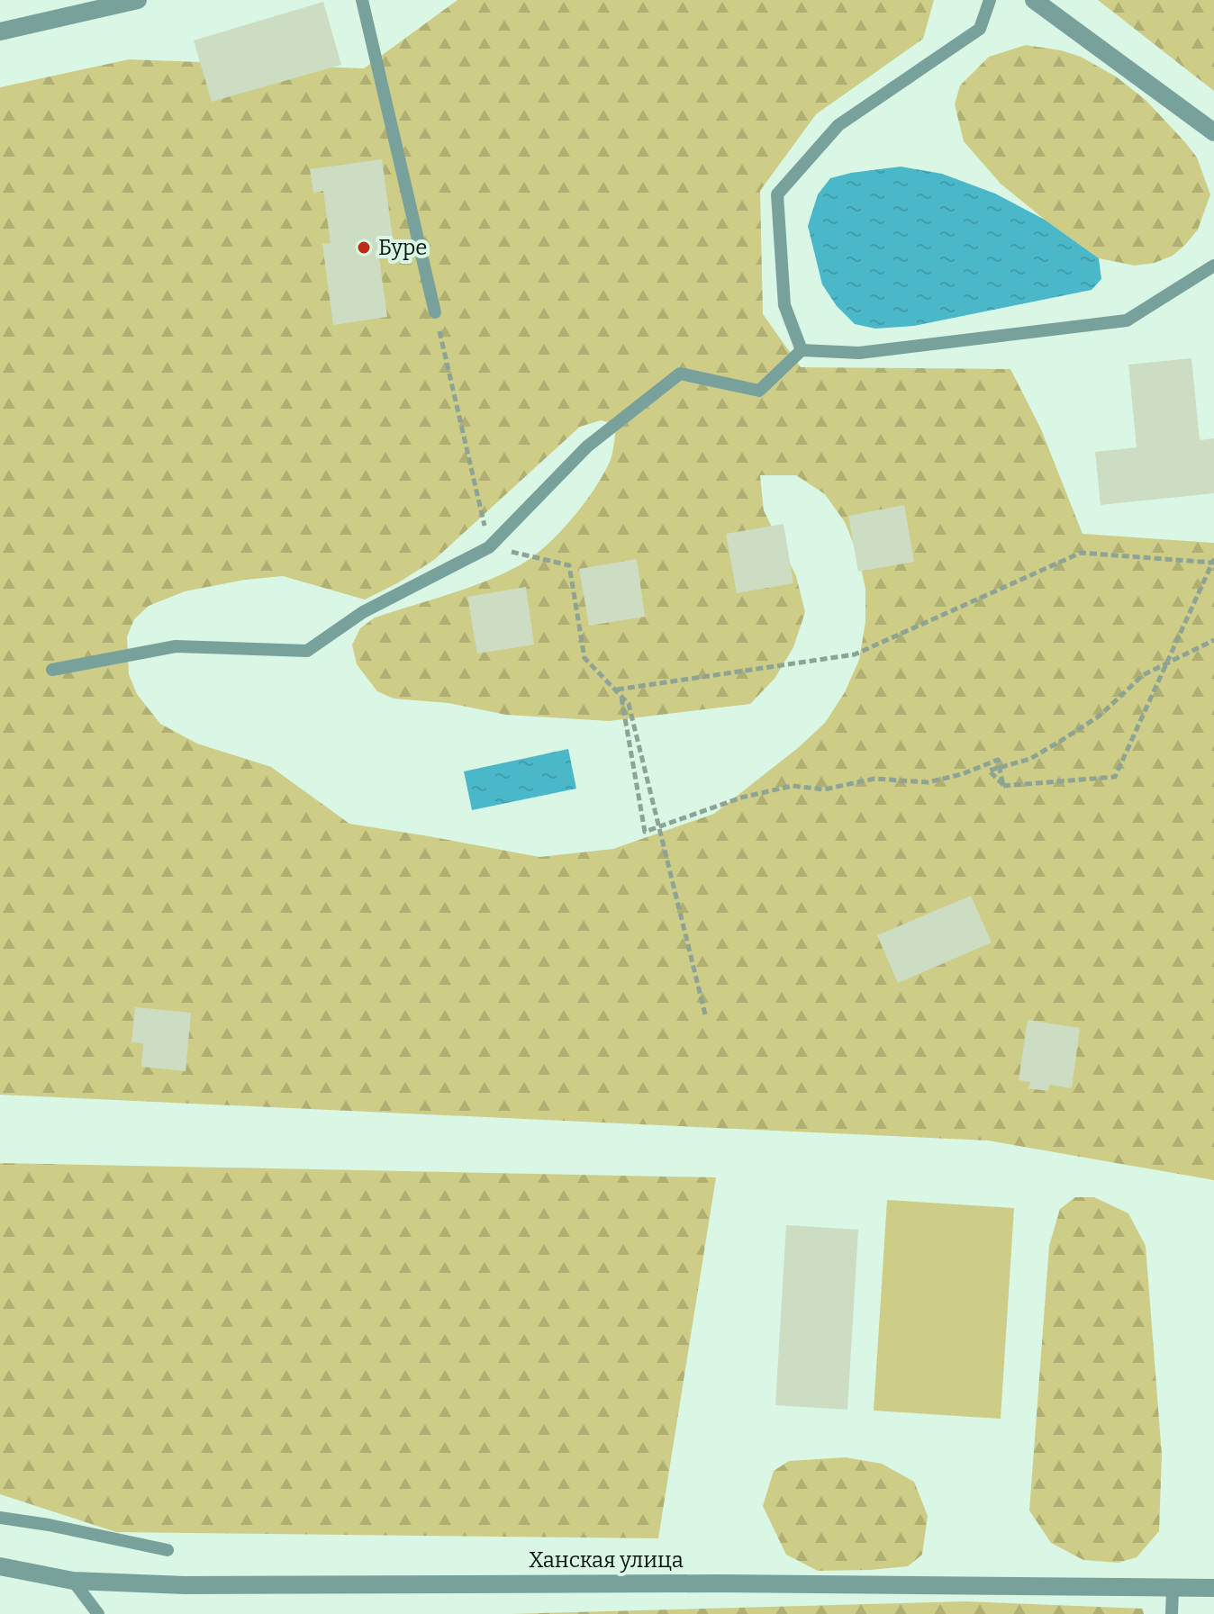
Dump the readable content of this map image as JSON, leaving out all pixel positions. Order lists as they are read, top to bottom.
{
  "streets": {
    "street": ["Ханская улица"]
  },
  "places": ["Буре"]
}
